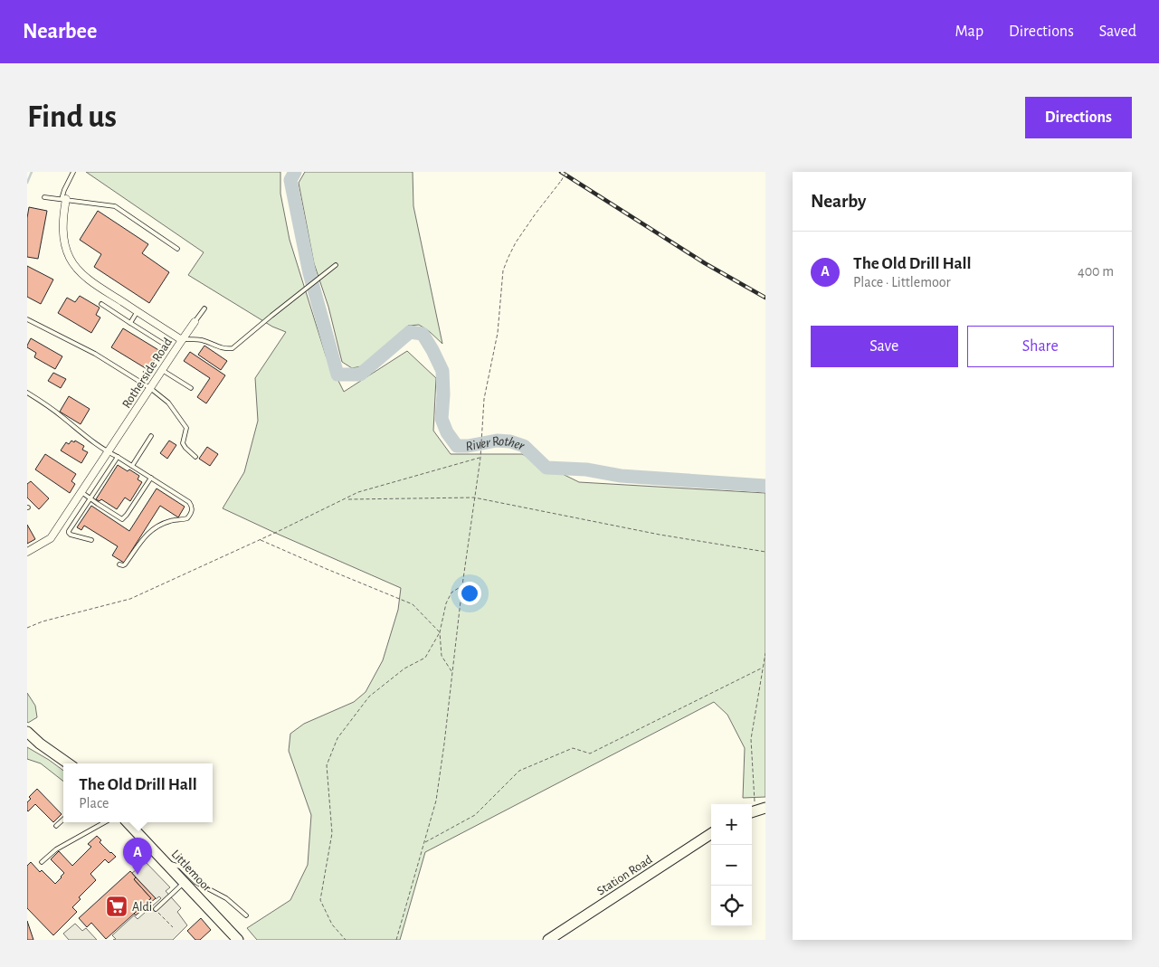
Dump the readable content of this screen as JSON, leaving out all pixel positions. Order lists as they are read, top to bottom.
{
  "streets": {
    "main road": ["Littlemoor", "Station Road"],
    "street": ["Rotherside Road"]
  },
  "water": ["River Rother"],
  "places": {
    "supermarket": ["Aldi"]
  },
  "page": {
    "header": "Nearbee",
    "nav": ["Map", "Directions", "Saved"],
    "buttons": [
      "Directions",
      ["Save", "Share"]
    ],
    "title": "Find us",
    "heading": "Nearby",
    "list": [
      {
        "mark": "A",
        "name": "The Old Drill Hall",
        "note": "Place · Littlemoor",
        "value": "400 m"
      }
    ],
    "popup": ["The Old Drill Hall", "Place"],
    "map_buttons": ["+", "−"],
    "pins": "A"
  }
}
